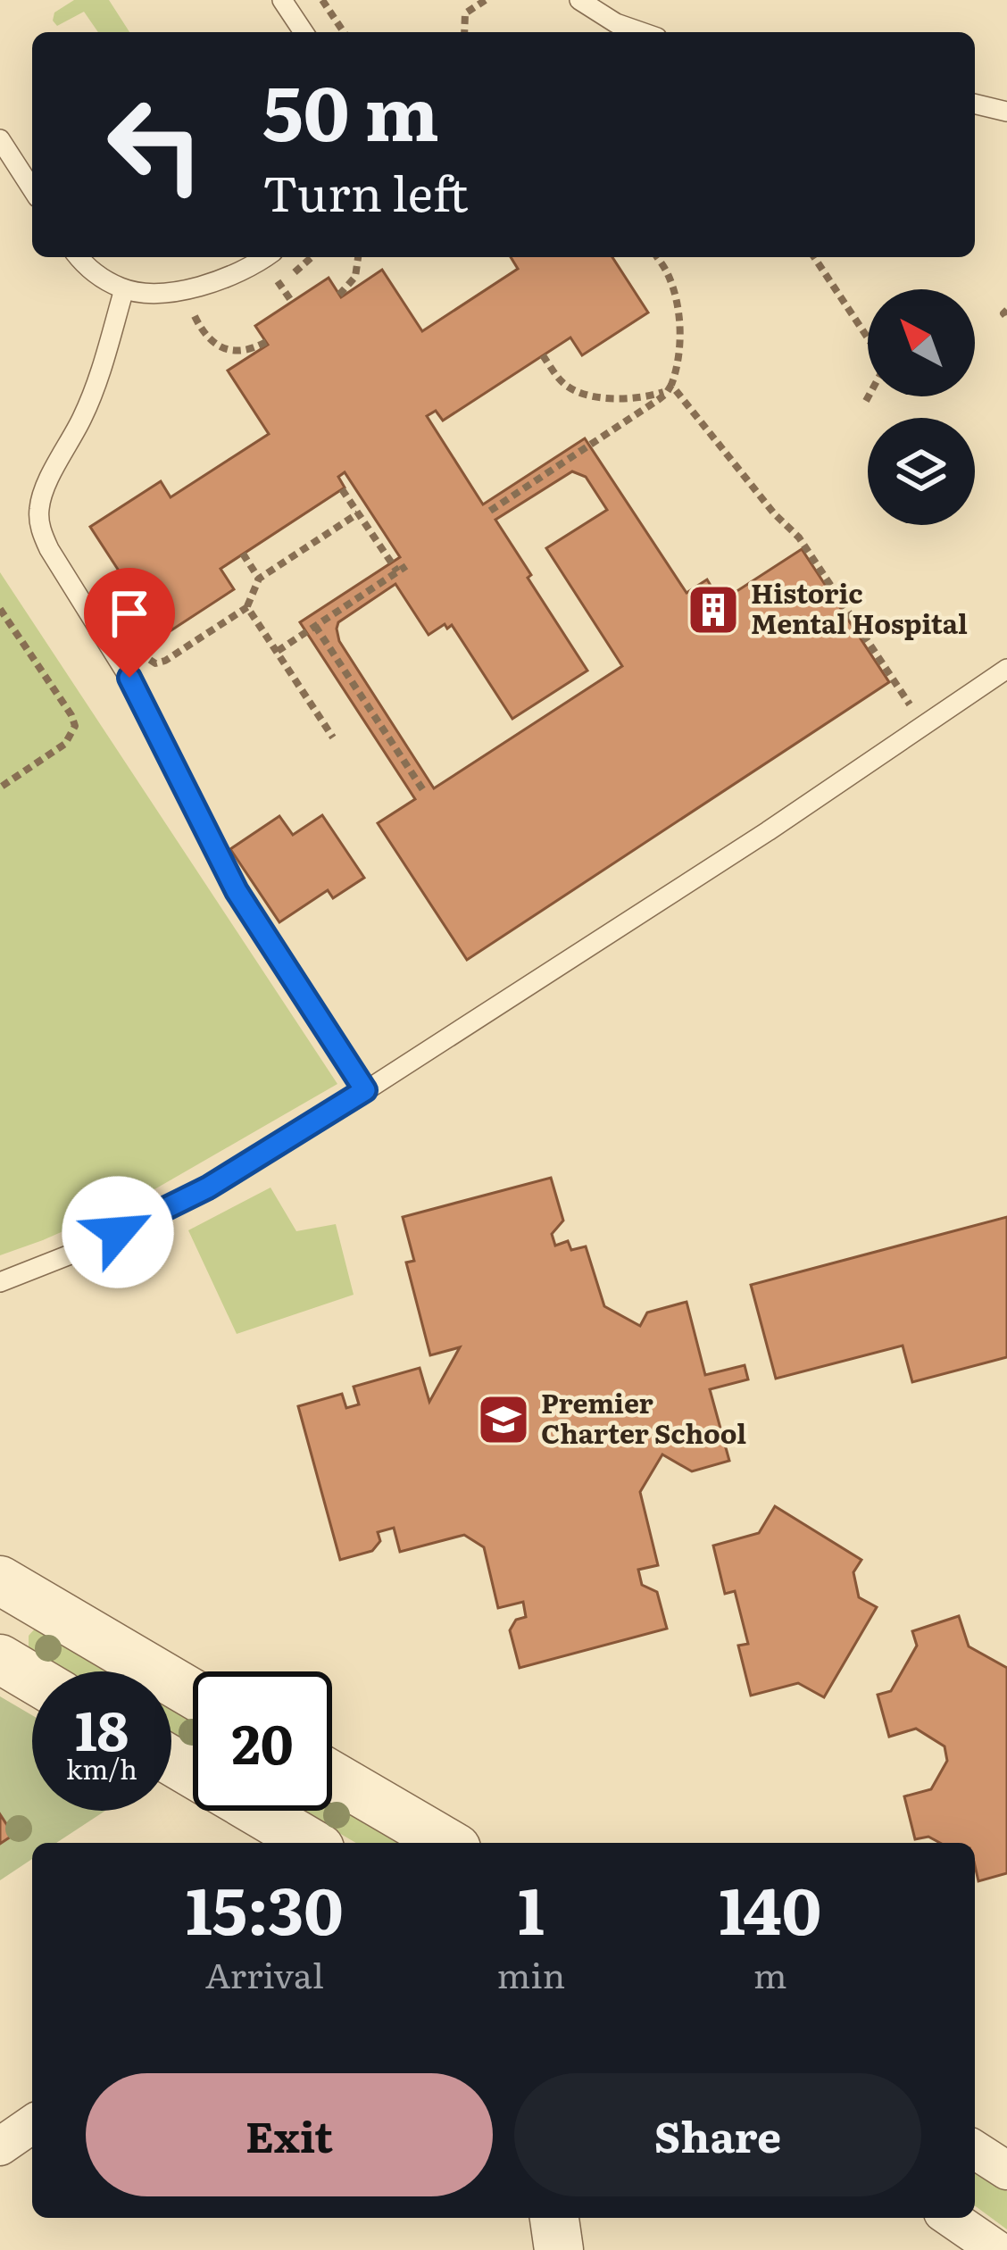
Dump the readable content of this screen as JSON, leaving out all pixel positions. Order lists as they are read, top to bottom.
{
  "places": {
    "building": ["Historic Mental Hospital"],
    "school or university": ["Premier Charter School"]
  },
  "north": "top left",
  "page": {
    "turn": ["50 m", "Turn left"],
    "speed": "18 km/h",
    "limit": "20",
    "eta": [
      "15:30",
      "Arrival",
      "1",
      "min",
      "140",
      "m"
    ],
    "buttons": ["Exit", "Share"]
  }
}
